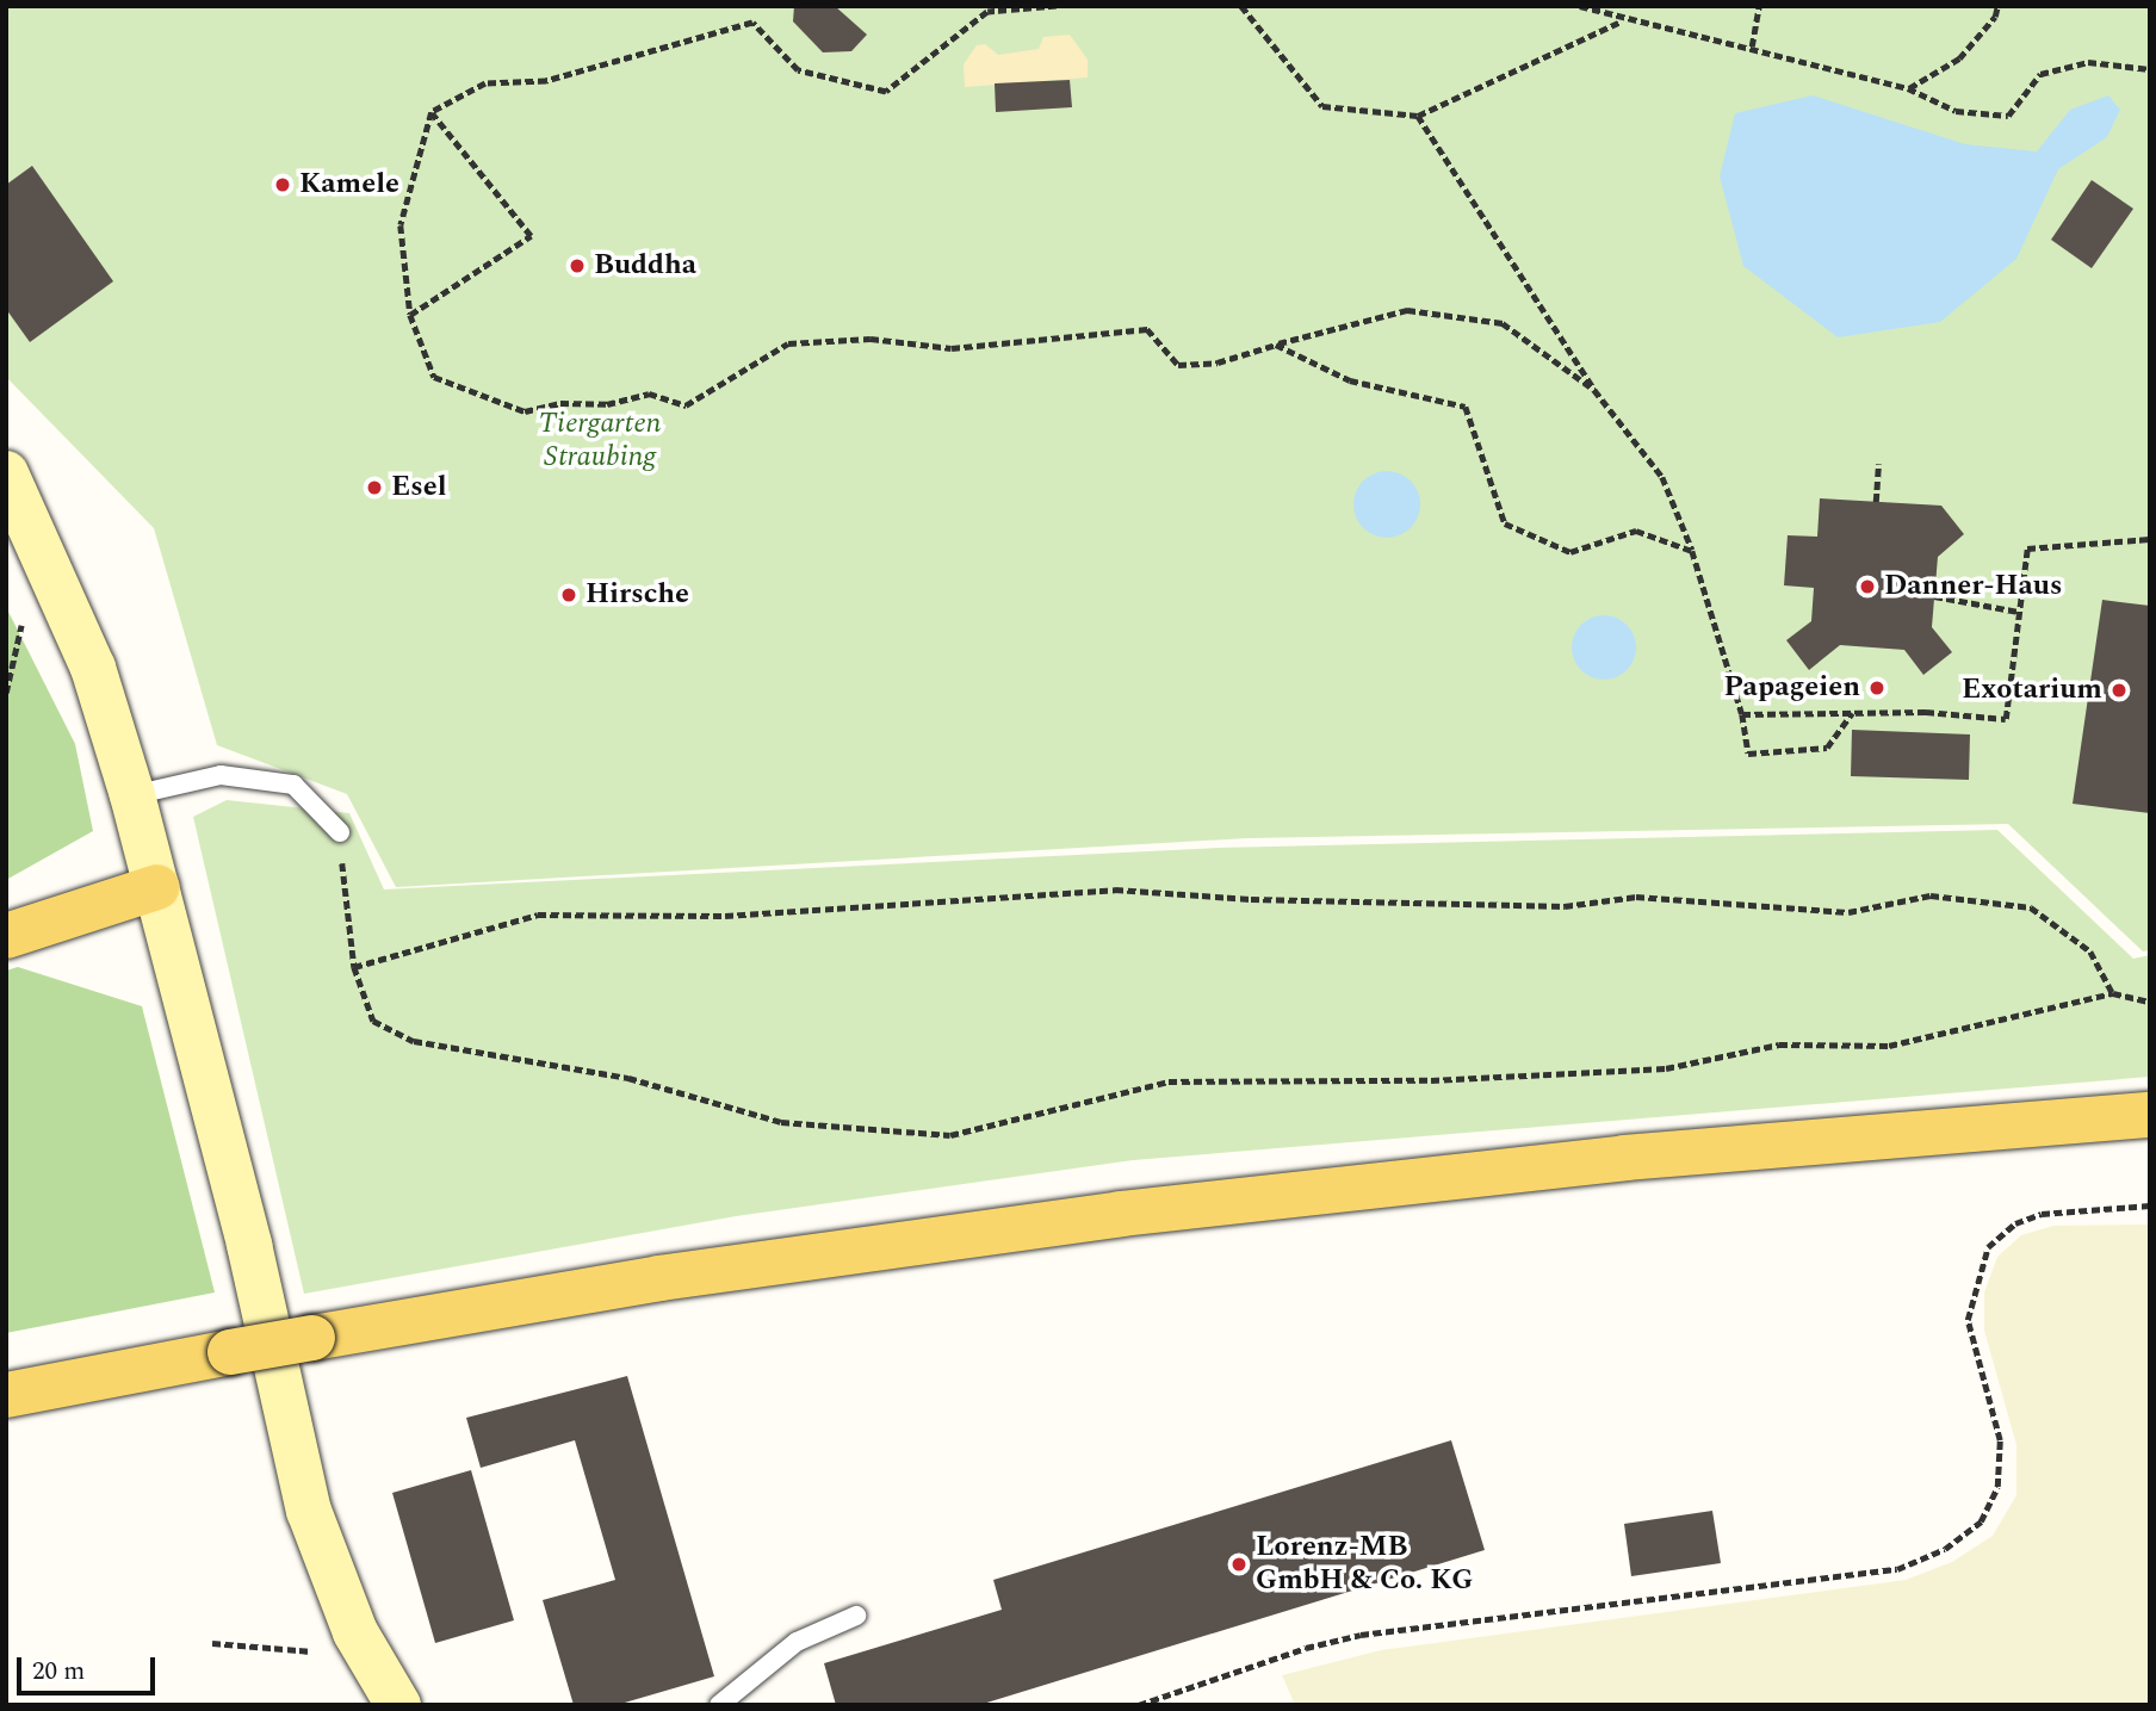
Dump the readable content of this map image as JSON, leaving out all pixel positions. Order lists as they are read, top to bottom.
{
  "parks": ["Tiergarten Straubing"],
  "places": [
    "Kamele",
    "Buddha",
    "Esel",
    "Danner-Haus",
    "Hirsche",
    "Papageien",
    "Exotarium",
    "Lorenz-MB GmbH & Co. KG"
  ],
  "scale_bar": "20 m"
}
